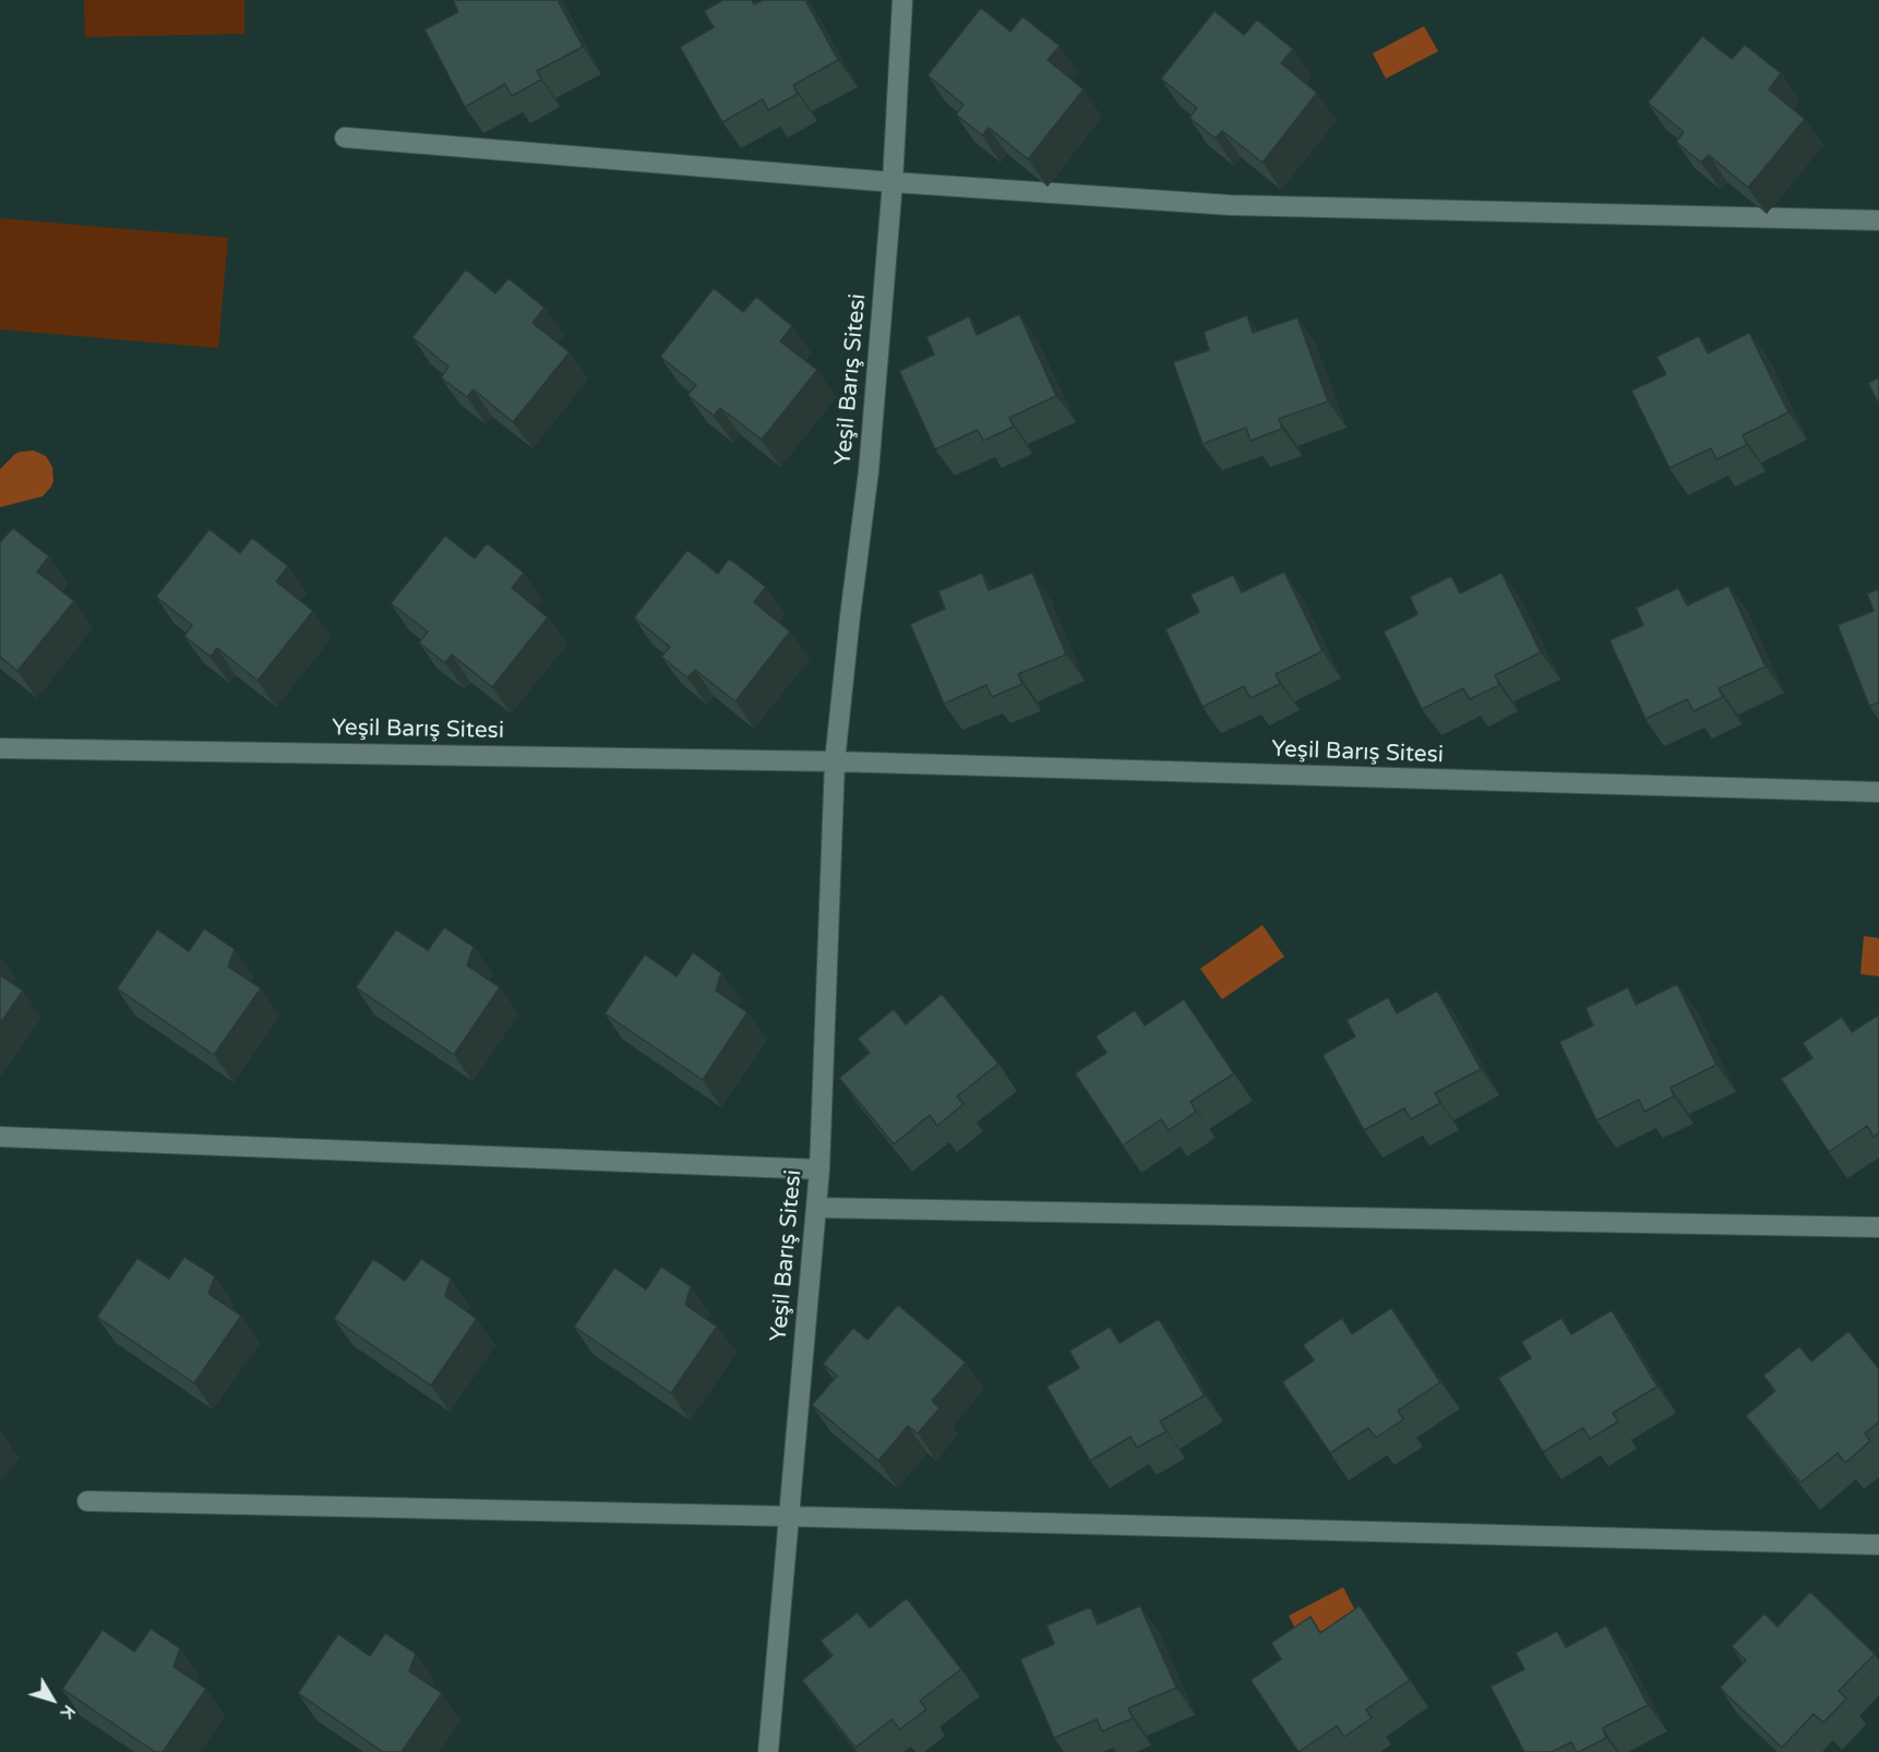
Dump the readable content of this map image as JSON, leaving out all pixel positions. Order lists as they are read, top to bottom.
{
  "streets": {
    "street": ["Yeşil Barış Sitesi"]
  },
  "north": "bottom right"
}
